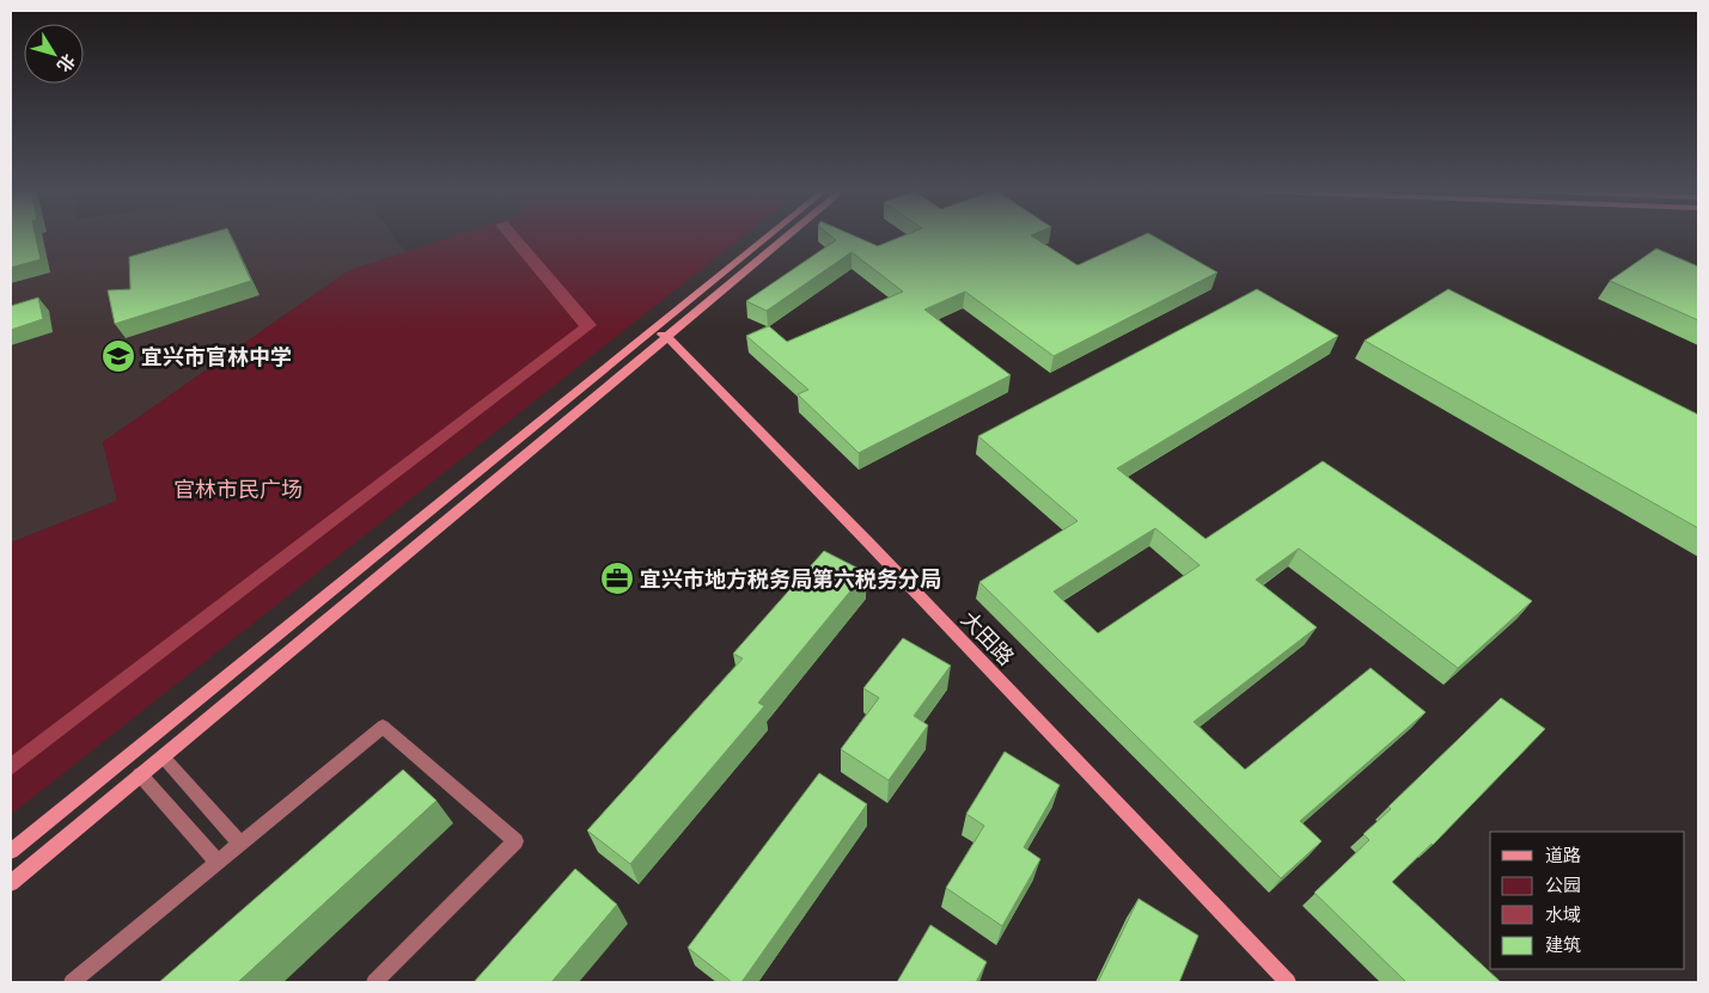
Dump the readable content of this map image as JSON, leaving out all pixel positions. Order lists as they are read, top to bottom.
{
  "streets": {
    "main road": ["大田路"]
  },
  "parks": ["官林市民广场"],
  "places": {
    "school or university": ["宜兴市官林中学"],
    "office": ["宜兴市地方税务局第六税务分局"]
  },
  "legend": [
    "道路",
    "公园",
    "水域",
    "建筑"
  ],
  "north": "bottom right"
}
